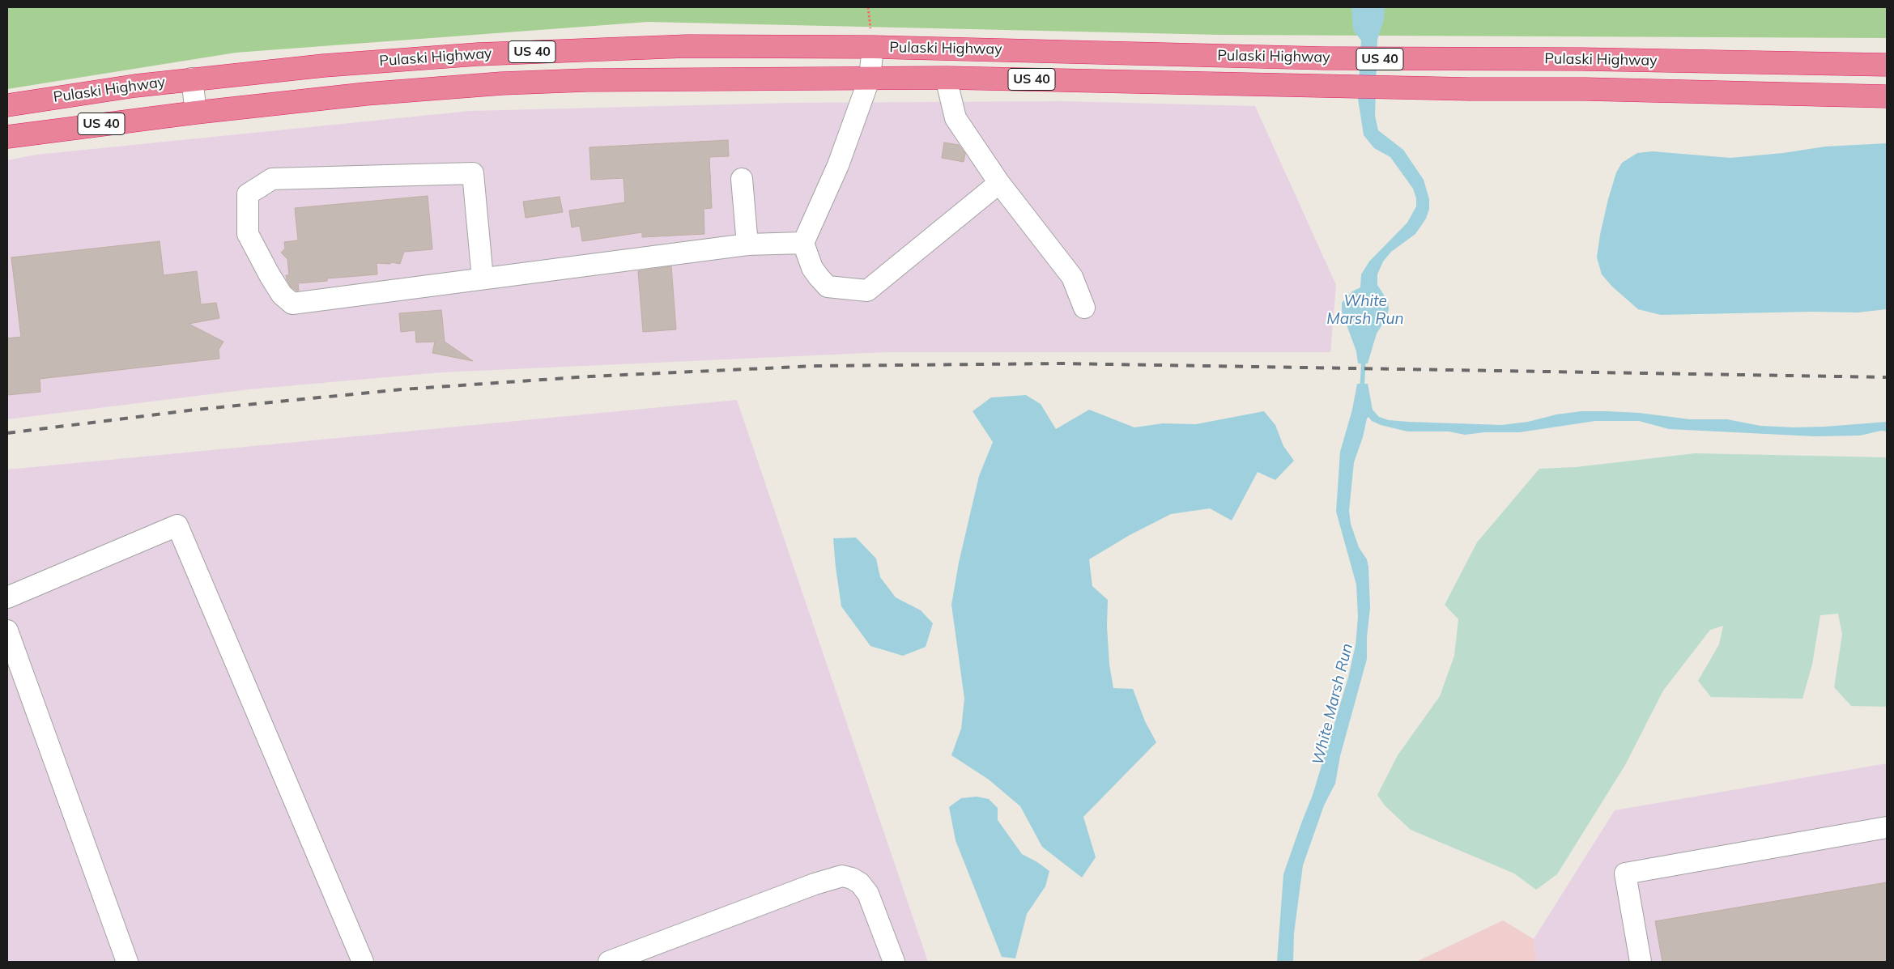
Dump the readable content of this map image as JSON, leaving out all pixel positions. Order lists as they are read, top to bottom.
{
  "streets": {
    "highway": ["Pulaski Highway", "US 40"]
  },
  "water": ["White Marsh Run"]
}
